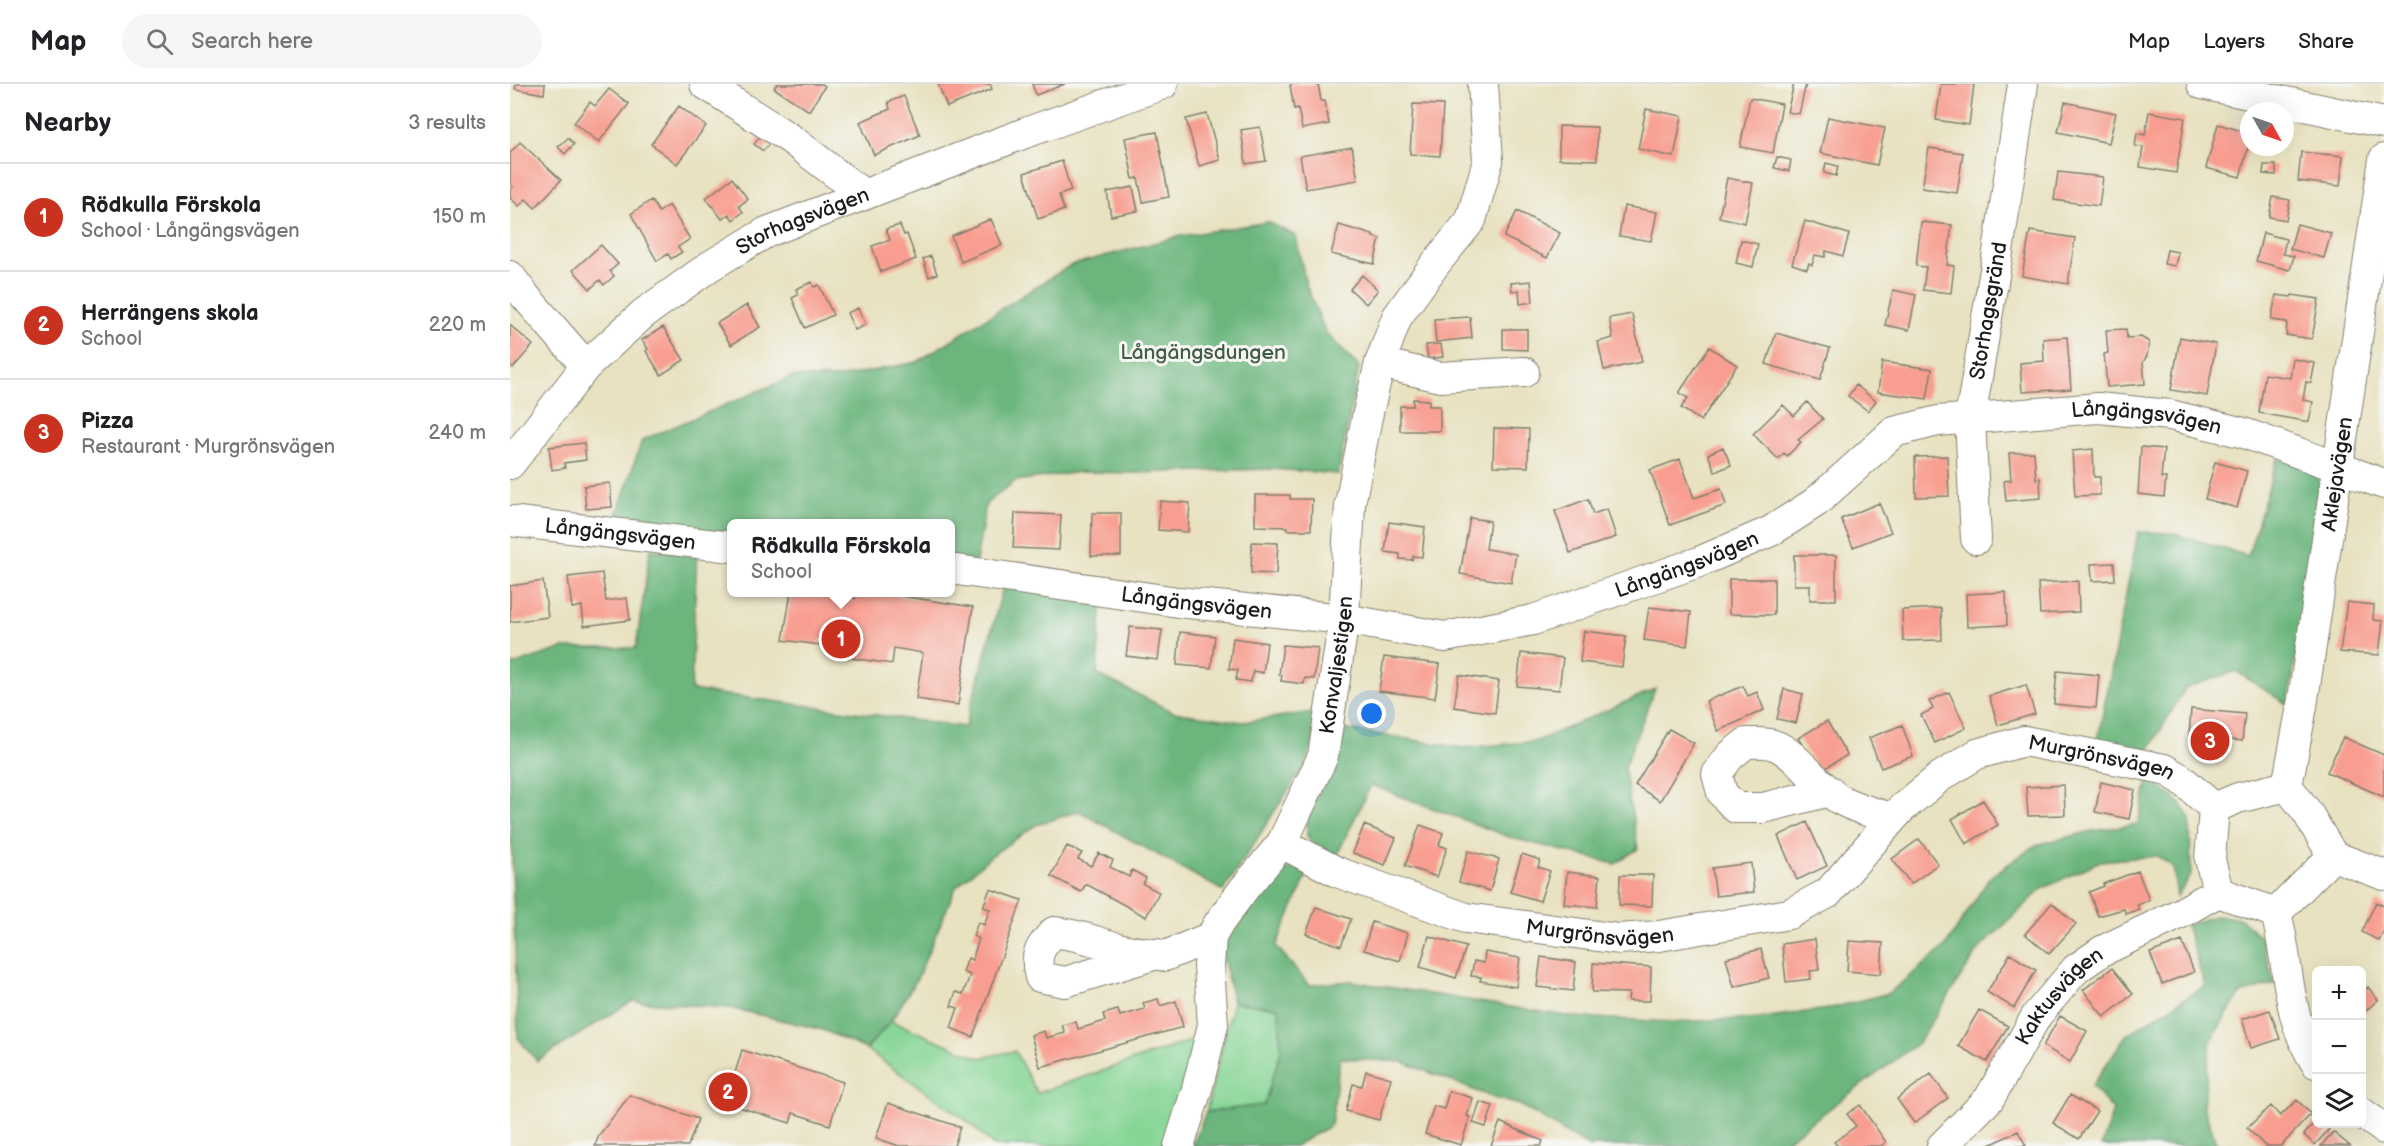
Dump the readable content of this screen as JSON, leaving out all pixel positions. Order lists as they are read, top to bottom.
{
  "streets": {
    "street": [
      "Storhagsvägen",
      "Storhagsgränd",
      "Långängsvägen",
      "Aklejavägen",
      "Konvaljestigen",
      "Murgrönsvägen",
      "Kaktusvägen"
    ]
  },
  "crossings": [
    ["Storhagsgränd", "Långängsvägen"],
    ["Långängsvägen", "Aklejavägen"],
    ["Långängsvägen", "Konvaljestigen"],
    ["Aklejavägen", "Murgrönsvägen"],
    ["Aklejavägen", "Kaktusvägen"],
    ["Konvaljestigen", "Murgrönsvägen"],
    ["Murgrönsvägen", "Kaktusvägen"]
  ],
  "parks": ["Långängsdungen"],
  "north": "bottom right",
  "page": {
    "header": "Map",
    "search": "Search here",
    "nav": ["Map", "Layers", "Share"],
    "heading": ["Nearby", "3 results"],
    "list": [
      {
        "mark": "1",
        "name": "Rödkulla Förskola",
        "note": "School · Långängsvägen",
        "value": "150 m"
      },
      {
        "mark": "2",
        "name": "Herrängens skola",
        "note": "School",
        "value": "220 m"
      },
      {
        "mark": "3",
        "name": "Pizza",
        "note": "Restaurant · Murgrönsvägen",
        "value": "240 m"
      }
    ],
    "popup": ["Rödkulla Förskola", "School"],
    "pins": ["1", "3", "2"],
    "map_buttons": ["+", "−"]
  }
}
